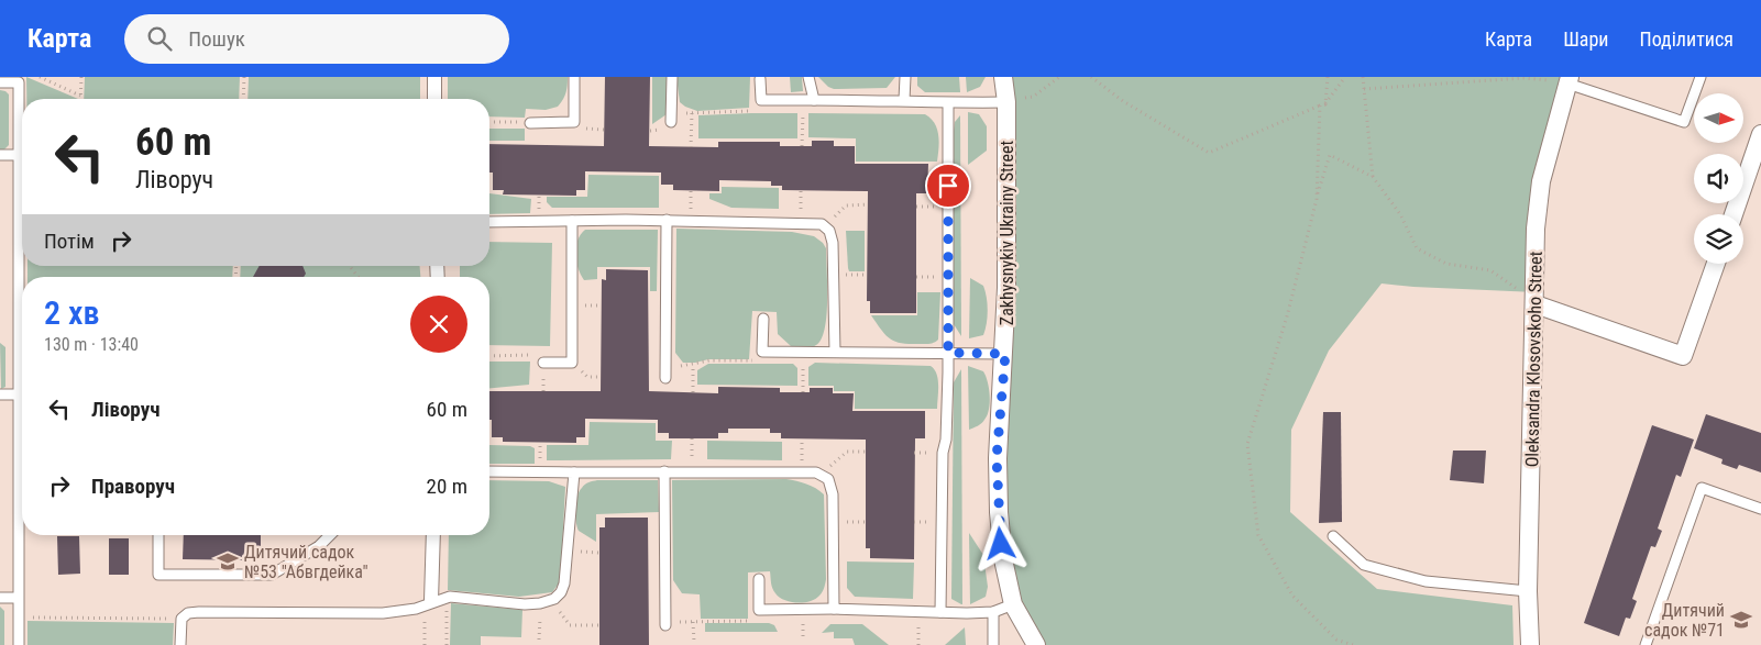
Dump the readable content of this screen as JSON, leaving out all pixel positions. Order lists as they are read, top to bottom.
{
  "streets": {
    "street": ["Zakhysnykiv Ukrainy Street", "Oleksandra Klosovskoho Street"]
  },
  "places": {
    "school or university": ["Дитячий садок №53 \"Абвгдейка\"", "Дитячий садок №71"]
  },
  "north": "right",
  "page": {
    "header": "Карта",
    "search": "Пошук",
    "nav": ["Карта", "Шари", "Поділитися"],
    "turn": ["60 m", "Ліворуч"],
    "then": "Потім",
    "heading": ["2 хв", "130 m · 13:40"],
    "list": [
      {
        "name": "Ліворуч",
        "value": "60 m"
      },
      {
        "name": "Праворуч",
        "value": "20 m"
      }
    ]
  }
}
